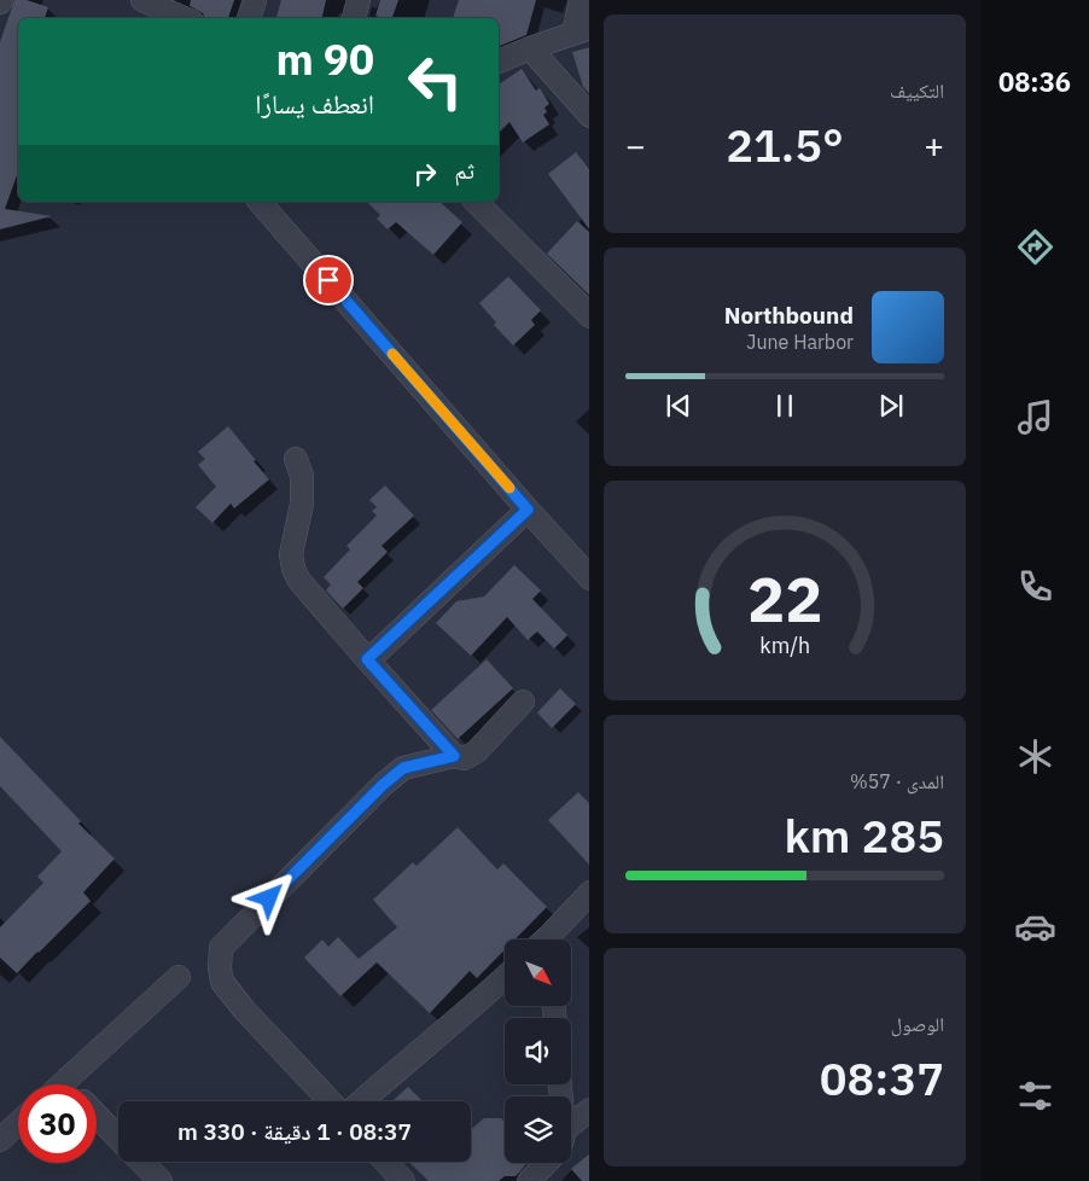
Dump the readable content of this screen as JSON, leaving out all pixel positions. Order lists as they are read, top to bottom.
{
  "north": "bottom right",
  "page": {
    "tabs": "08:36",
    "tile": [
      "التكييف",
      ["المدى · 57%", "285 km"],
      ["الوصول", "08:37"]
    ],
    "turn": ["90 m", "انعطف يسارًا"],
    "heat": ["−", "21.5°", "+"],
    "then": "ثم",
    "song": ["Northbound", "June Harbor"],
    "limit": "30",
    "trip": "08:37 · 1 دقيقة · 330 m",
    "gauge": ["22", "km/h"]
  }
}
